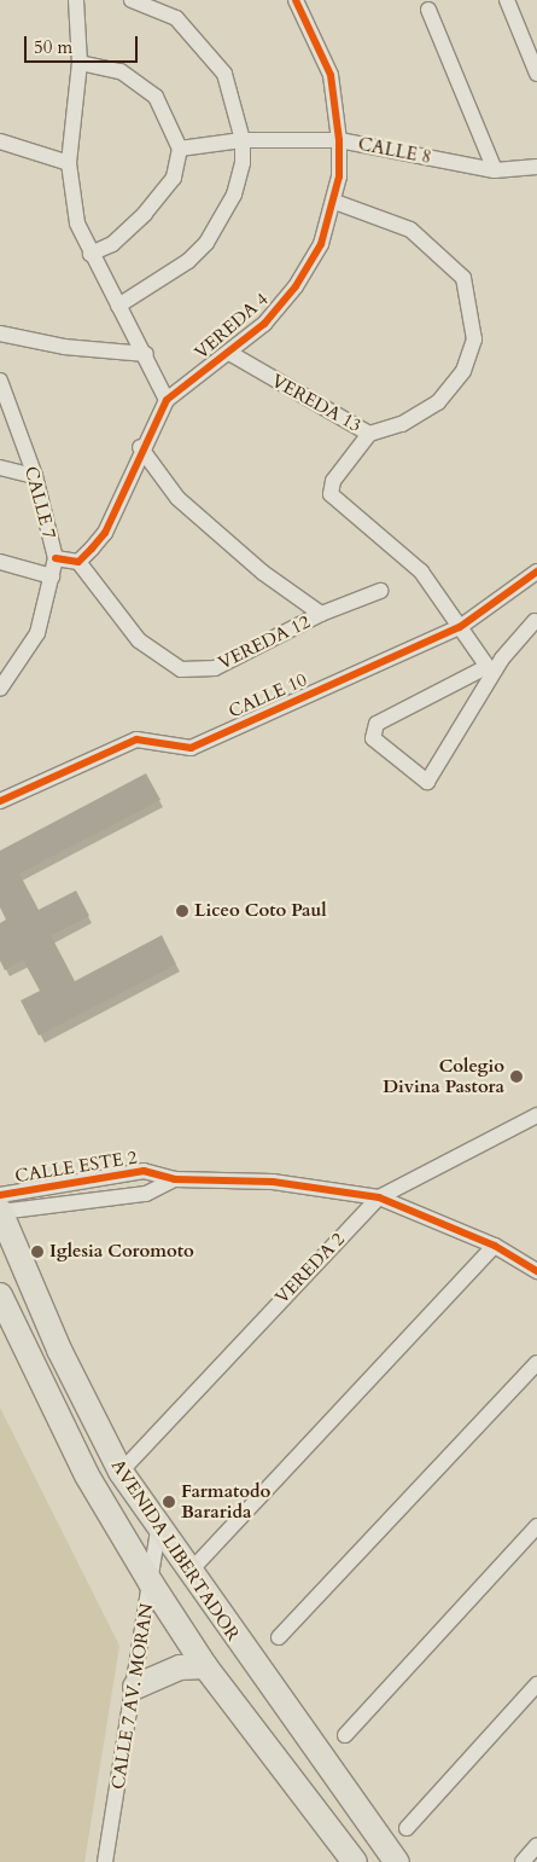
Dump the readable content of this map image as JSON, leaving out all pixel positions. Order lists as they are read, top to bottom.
{
  "streets": {
    "main road": ["AVENIDA LIBERTADOR"],
    "street": [
      "CALLE 8",
      "VEREDA 4",
      "VEREDA 13",
      "CALLE 7",
      "VEREDA 12",
      "CALLE 10",
      "CALLE ESTE 2",
      "VEREDA 2",
      "CALLE 7 AV. MORAN"
    ]
  },
  "crossings": [
    ["CALLE 8", "VEREDA 4"],
    ["VEREDA 4", "VEREDA 13"],
    ["VEREDA 4", "VEREDA 12"],
    ["CALLE ESTE 2", "VEREDA 2"],
    ["CALLE ESTE 2", "AVENIDA LIBERTADOR"],
    ["VEREDA 2", "AVENIDA LIBERTADOR"],
    ["AVENIDA LIBERTADOR", "CALLE 7 AV. MORAN"]
  ],
  "places": [
    "Liceo Coto Paul",
    "Colegio Divina Pastora",
    "Iglesia Coromoto",
    "Farmatodo Bararida"
  ],
  "scale_bar": "50 m"
}
